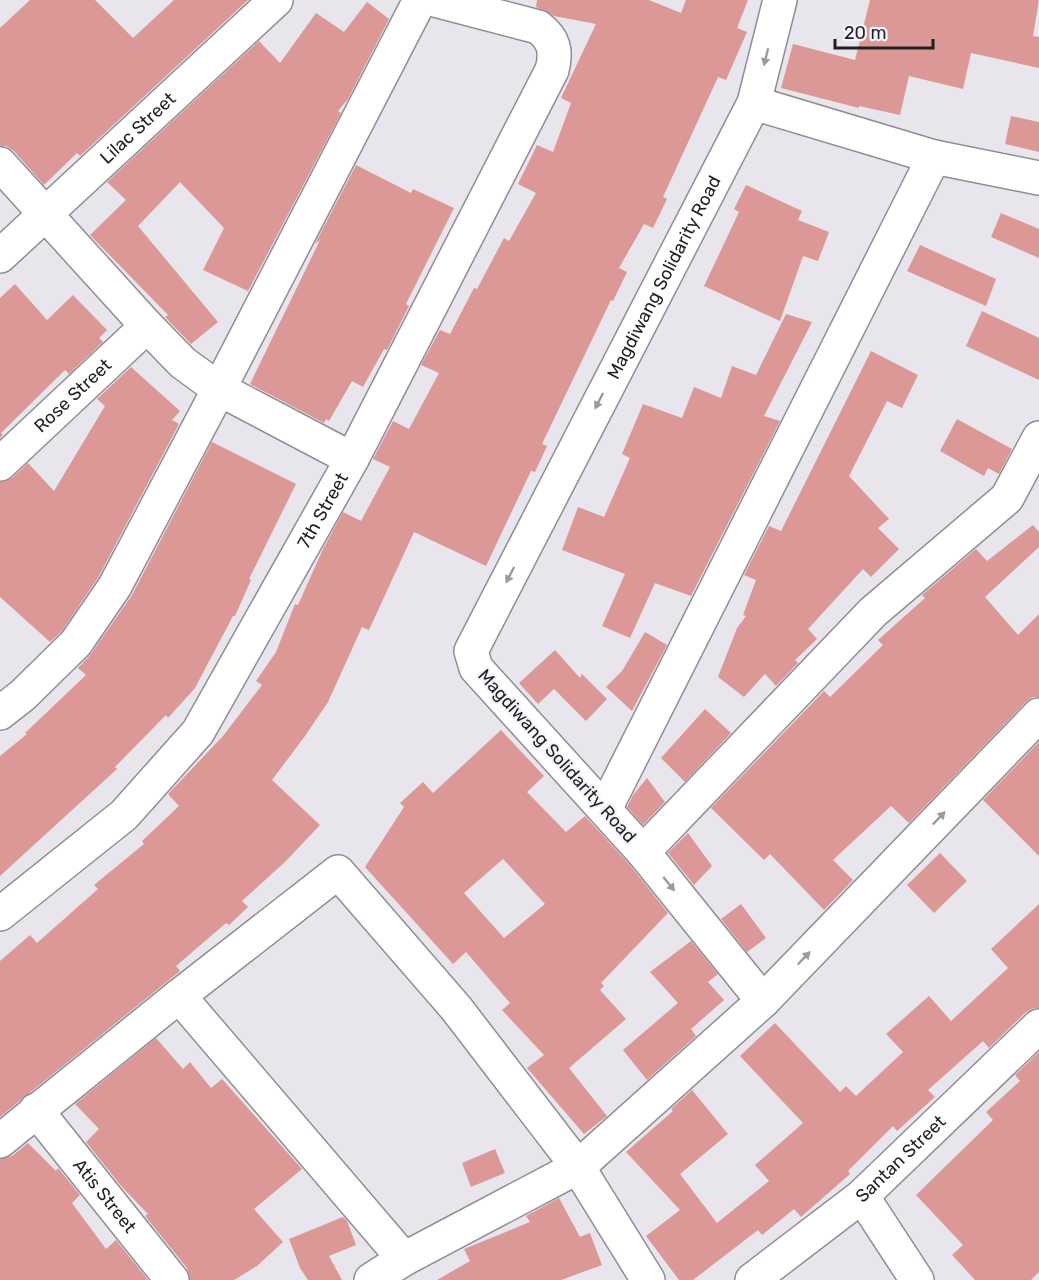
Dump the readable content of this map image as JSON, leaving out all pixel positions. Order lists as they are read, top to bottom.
{
  "streets": {
    "street": [
      "Lilac Street",
      "Magdiwang Solidarity Road",
      "Rose Street",
      "7th Street",
      "Santan Street",
      "Atis Street"
    ]
  },
  "scale_bar": "20 m"
}
